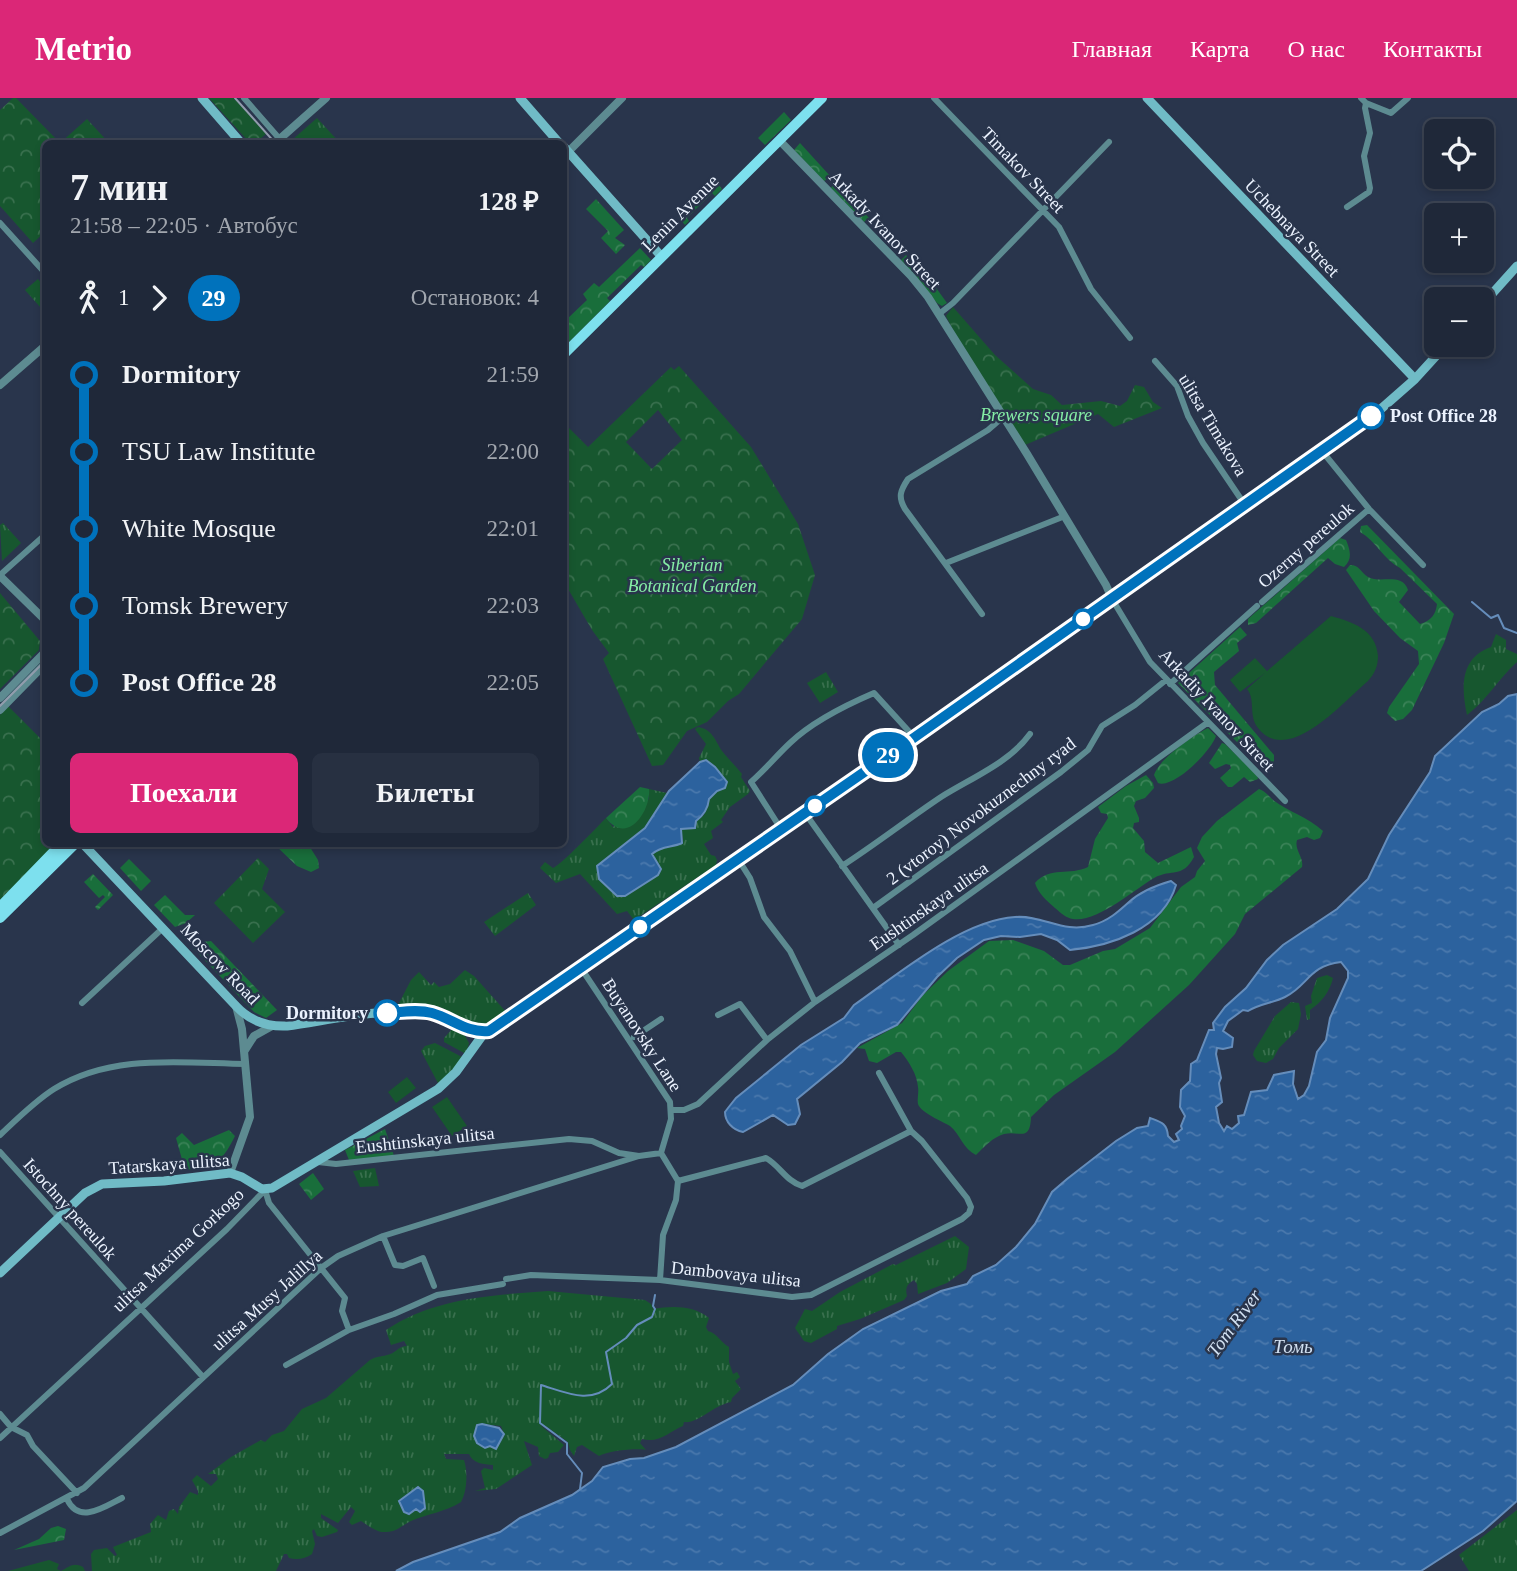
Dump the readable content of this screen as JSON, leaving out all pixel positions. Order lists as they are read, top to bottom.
{
  "streets": {
    "main road": [
      "Lenin Avenue",
      "Uchebnaya Street",
      "Moscow Road",
      "Tatarskaya ulitsa",
      "ulitsa Maxima Gorkogo"
    ],
    "street": [
      "Timakov Street",
      "Arkady Ivanov Street",
      "ulitsa Timakova",
      "Ozerny pereulok",
      "Arkadiy Ivanov Street",
      "2 (vtoroy) Novokuznechny ryad",
      "Eushtinskaya ulitsa",
      "Buyanovsky Lane",
      "Istochny pereulok",
      "Dambovaya ulitsa",
      "ulitsa Musy Jalillya"
    ]
  },
  "crossings": [
    ["Lenin Avenue", "Arkady Ivanov Street"],
    ["Arkady Ivanov Street", "Arkadiy Ivanov Street"],
    ["Ozerny pereulok", "Arkadiy Ivanov Street"],
    ["Ozerny pereulok", "2 (vtoroy) Novokuznechny ryad"],
    ["Arkadiy Ivanov Street", "2 (vtoroy) Novokuznechny ryad"],
    ["Arkadiy Ivanov Street", "Eushtinskaya ulitsa"],
    ["Eushtinskaya ulitsa", "Buyanovsky Lane"],
    ["Eushtinskaya ulitsa", "ulitsa Maxima Gorkogo"],
    ["Eushtinskaya ulitsa", "ulitsa Musy Jalillya"],
    ["Moscow Road", "ulitsa Maxima Gorkogo"],
    ["Tatarskaya ulitsa", "Istochny pereulok"],
    ["Tatarskaya ulitsa", "ulitsa Maxima Gorkogo"],
    ["Istochny pereulok", "ulitsa Maxima Gorkogo"],
    ["Istochny pereulok", "ulitsa Musy Jalillya"]
  ],
  "water": ["Tom River", "Томь"],
  "parks": ["Brewers square", "Siberian Botanical Garden"],
  "places": ["Post Office 28", "Dormitory"],
  "lines": ["bus line 29"],
  "page": {
    "header": "Metrio",
    "nav": [
      "Главная",
      "Карта",
      "О нас",
      "Контакты"
    ],
    "on_map": "29",
    "map_buttons": ["+", "−"],
    "heading": ["7 мин", "21:58 – 22:05 · Автобус", "128 ₽"],
    "legs": ["1", "29", "Остановок: 4"],
    "list": [
      {
        "name": "Dormitory",
        "value": "21:59"
      },
      {
        "name": "TSU Law Institute",
        "value": "22:00"
      },
      {
        "name": "White Mosque",
        "value": "22:01"
      },
      {
        "name": "Tomsk Brewery",
        "value": "22:03"
      },
      {
        "name": "Post Office 28",
        "value": "22:05"
      }
    ],
    "buttons": ["Поехали", "Билеты"]
  }
}
